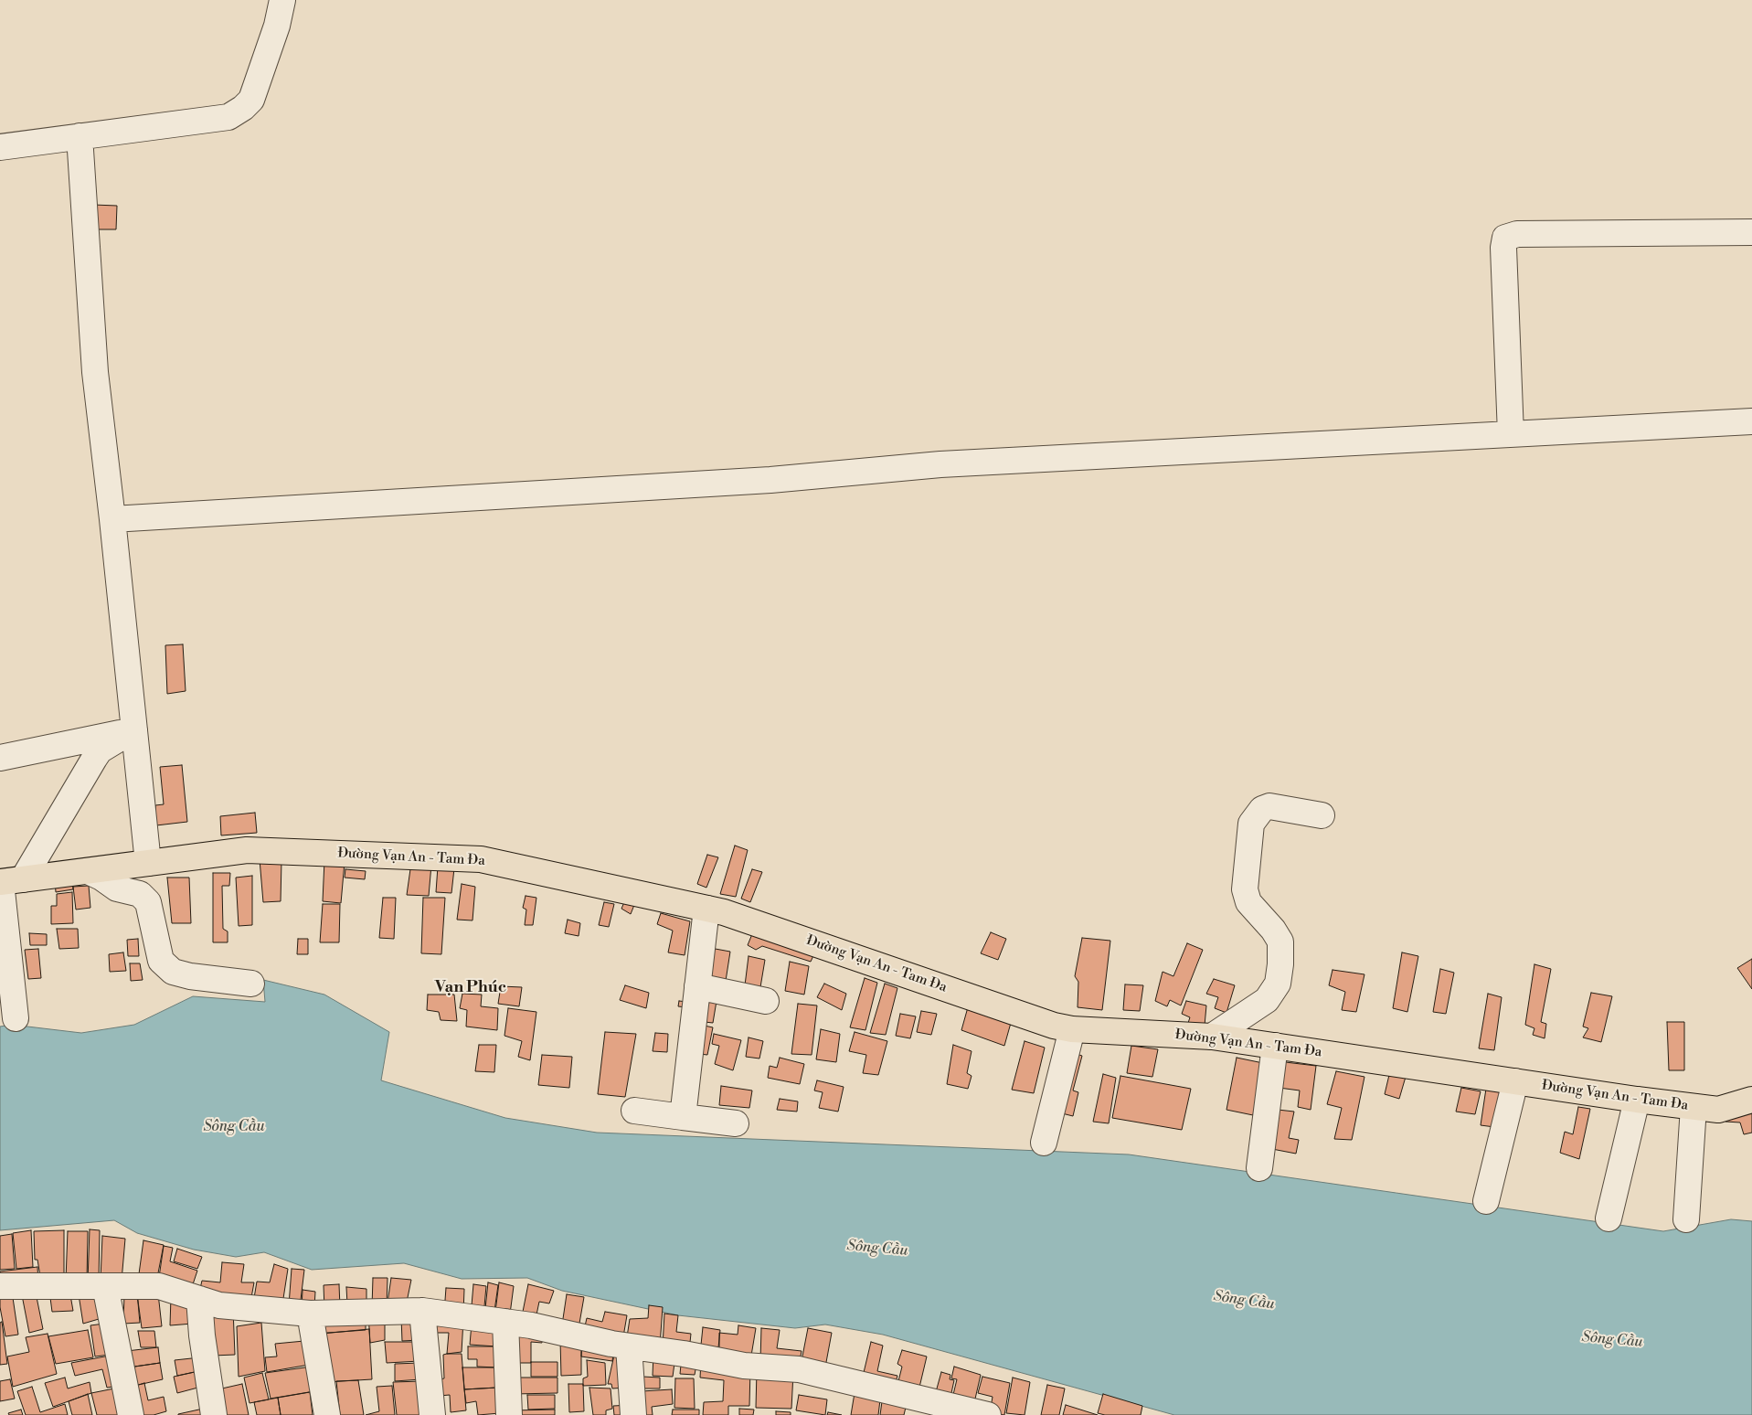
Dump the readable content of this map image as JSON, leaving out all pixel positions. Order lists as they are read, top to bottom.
{
  "streets": {
    "main road": ["Đường Vạn An - Tam Đa"]
  },
  "districts": ["Vạn Phúc"],
  "water": ["Sông Cầu"]
}
